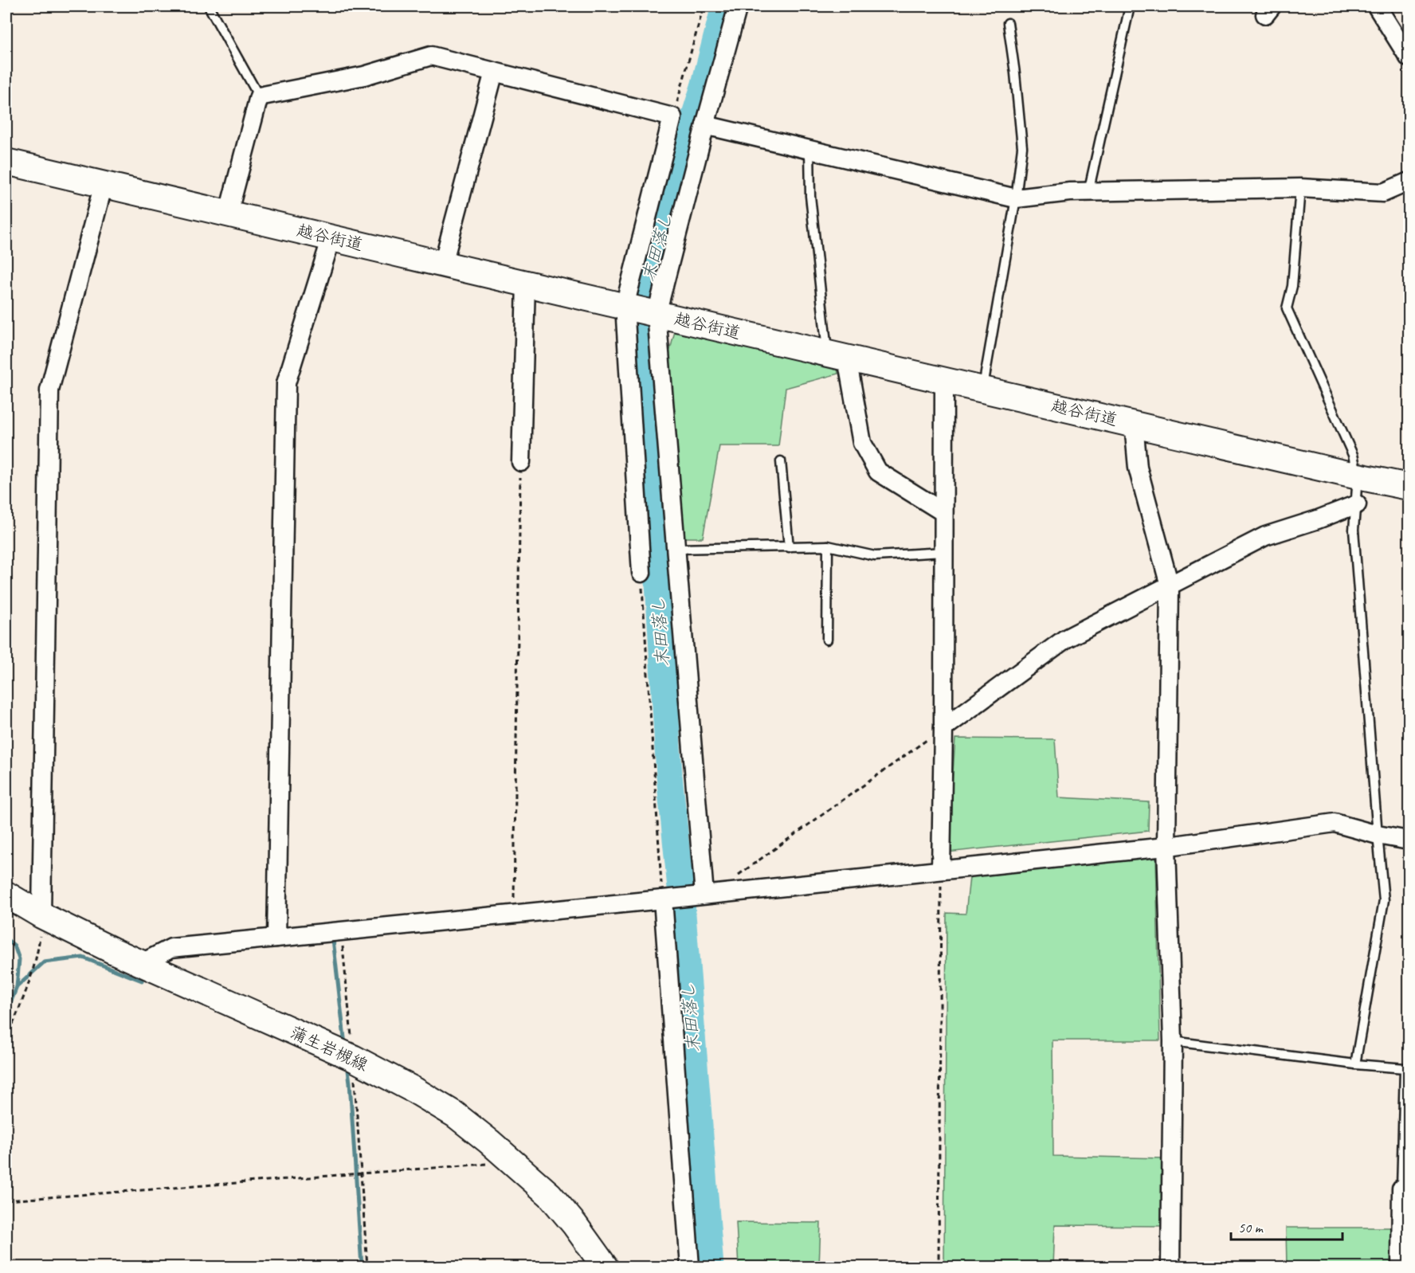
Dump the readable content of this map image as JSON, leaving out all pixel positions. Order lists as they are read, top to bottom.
{
  "streets": {
    "street": ["越谷街道", "蒲生岩槻線"]
  },
  "water": ["末田落し"],
  "scale_bar": "50 m"
}
